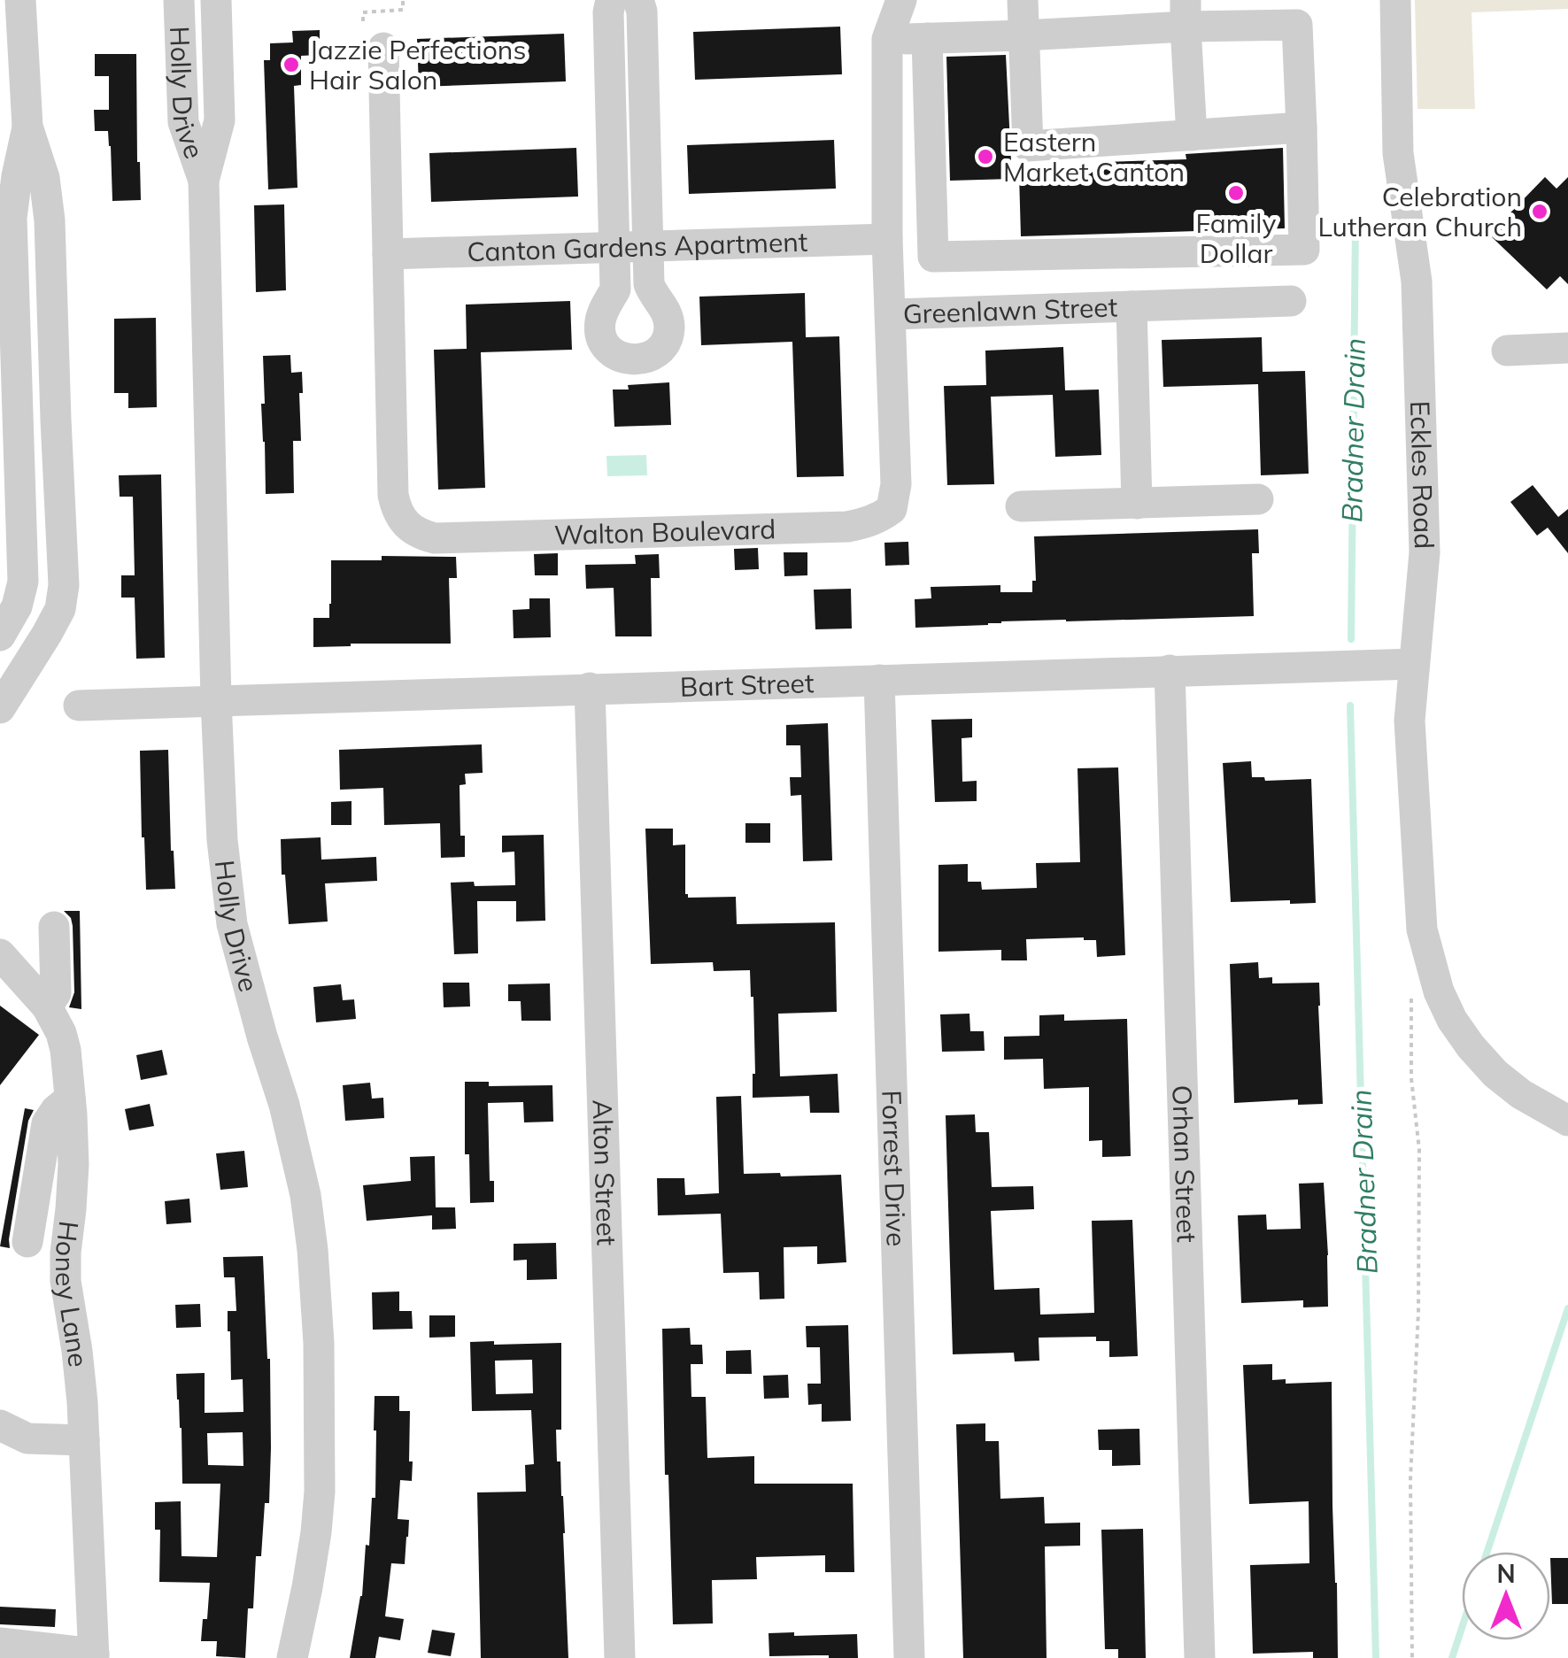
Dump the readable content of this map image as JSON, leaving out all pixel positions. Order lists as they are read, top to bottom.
{
  "streets": {
    "street": [
      "Holly Drive",
      "Canton Gardens Apartment",
      "Greenlawn Street",
      "Eckles Road",
      "Walton Boulevard",
      "Bart Street",
      "Orhan Street",
      "Forrest Drive",
      "Alton Street",
      "Honey Lane"
    ]
  },
  "crossings": [
    ["Holly Drive", "Bart Street"],
    ["Canton Gardens Apartment", "Walton Boulevard"],
    ["Greenlawn Street", "Walton Boulevard"],
    ["Eckles Road", "Bart Street"],
    ["Bart Street", "Orhan Street"],
    ["Bart Street", "Forrest Drive"],
    ["Bart Street", "Alton Street"]
  ],
  "water": ["Bradner Drain"],
  "places": [
    "Jazzie Perfections Hair Salon",
    "Eastern Market Canton",
    "Family Dollar",
    "Celebration Lutheran Church"
  ],
  "north": "top"
}
